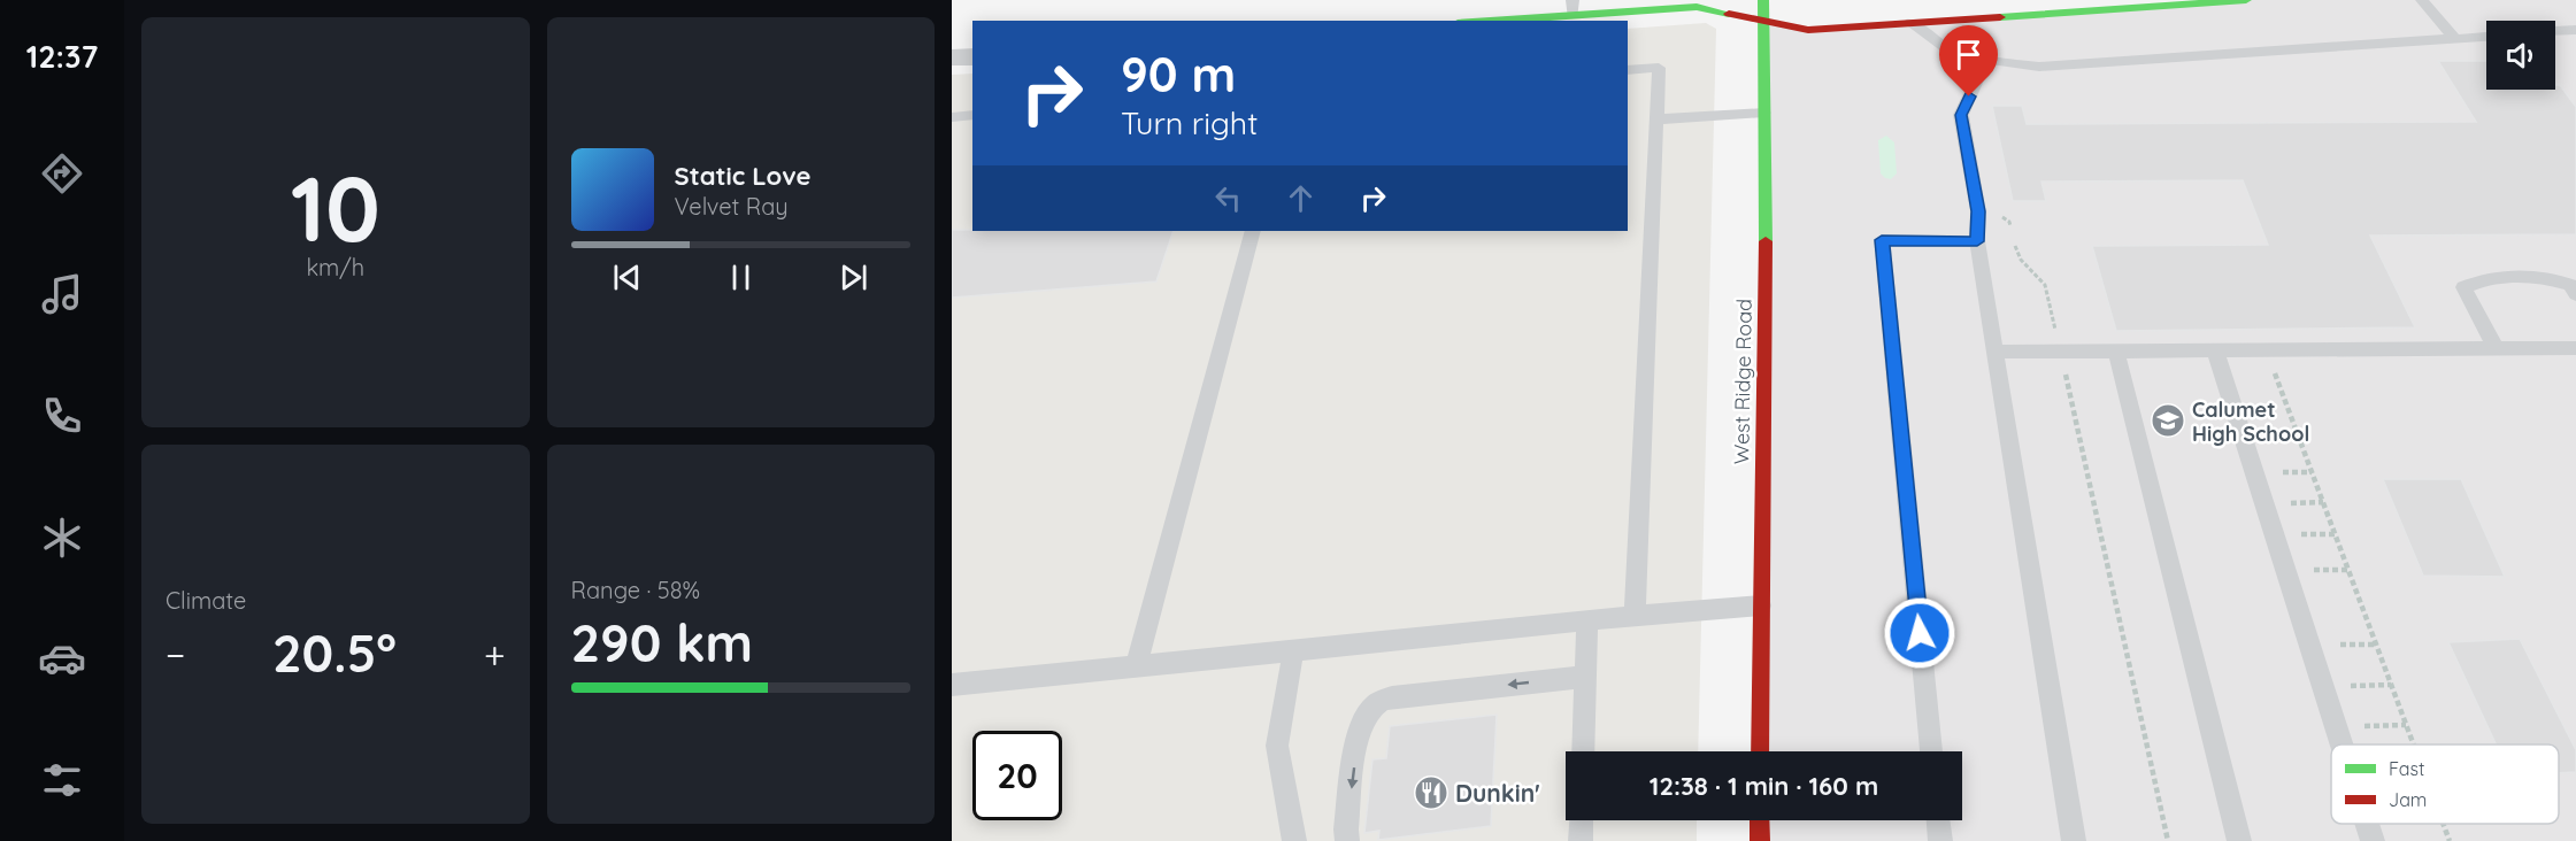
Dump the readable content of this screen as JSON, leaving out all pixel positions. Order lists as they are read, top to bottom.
{
  "streets": {
    "street": ["West Ridge Road"]
  },
  "places": {
    "school or university": ["Calumet High School"],
    "restaurant": ["Dunkin'"]
  },
  "legend": ["Fast", "Jam"],
  "page": {
    "tabs": "12:37",
    "tile": [
      ["10", "km/h"],
      "Climate",
      ["Range · 58%", "290 km"]
    ],
    "turn": ["90 m", "Turn right"],
    "song": ["Static Love", "Velvet Ray"],
    "heat": ["−", "20.5°", "+"],
    "limit": "20",
    "trip": "12:38 · 1 min · 160 m"
  }
}
